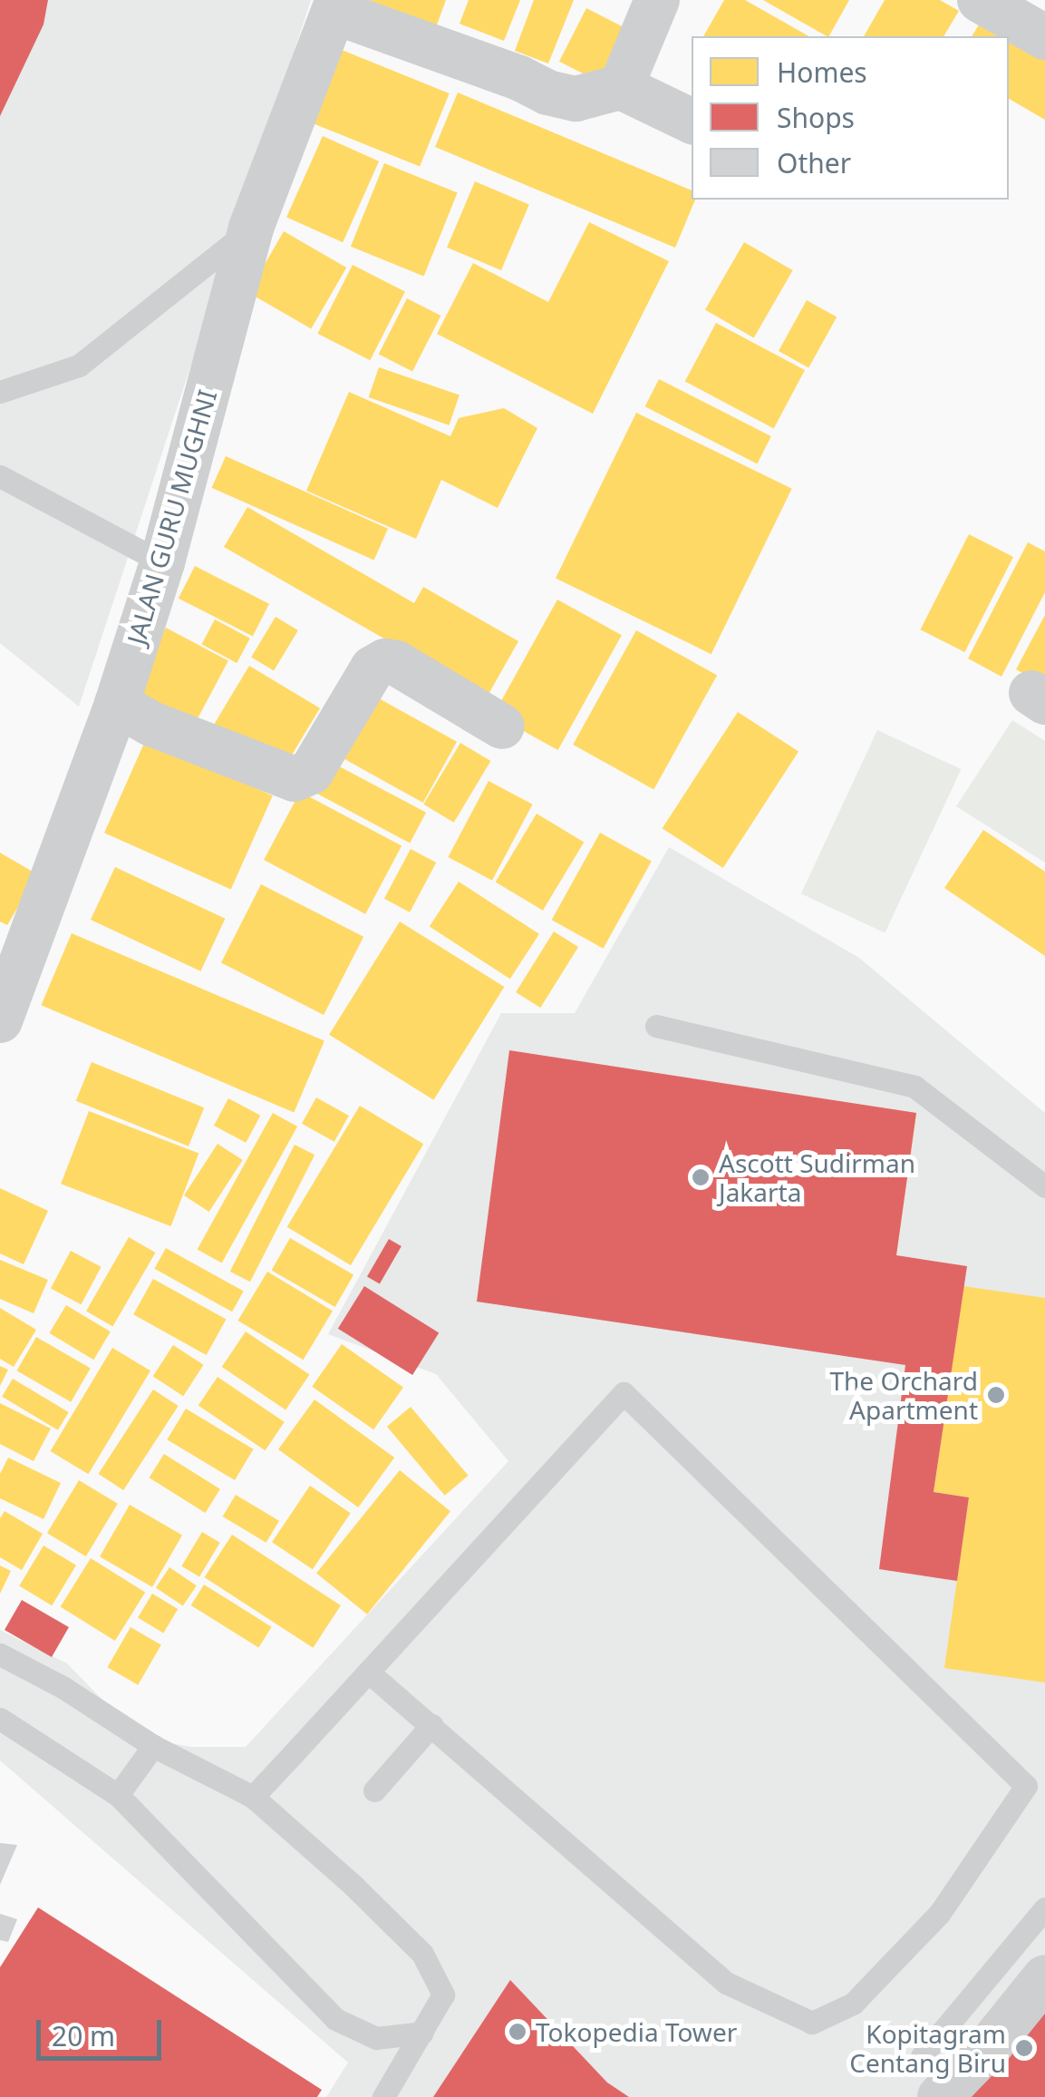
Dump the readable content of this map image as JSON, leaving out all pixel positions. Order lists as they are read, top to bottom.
{
  "streets": {
    "street": ["JALAN GURU MUGHNI"]
  },
  "places": [
    "Ascott Sudirman Jakarta",
    "The Orchard Apartment",
    "Tokopedia Tower",
    "Kopitagram Centang Biru"
  ],
  "legend": ["Homes", "Shops", "Other"],
  "scale_bar": "20 m"
}
